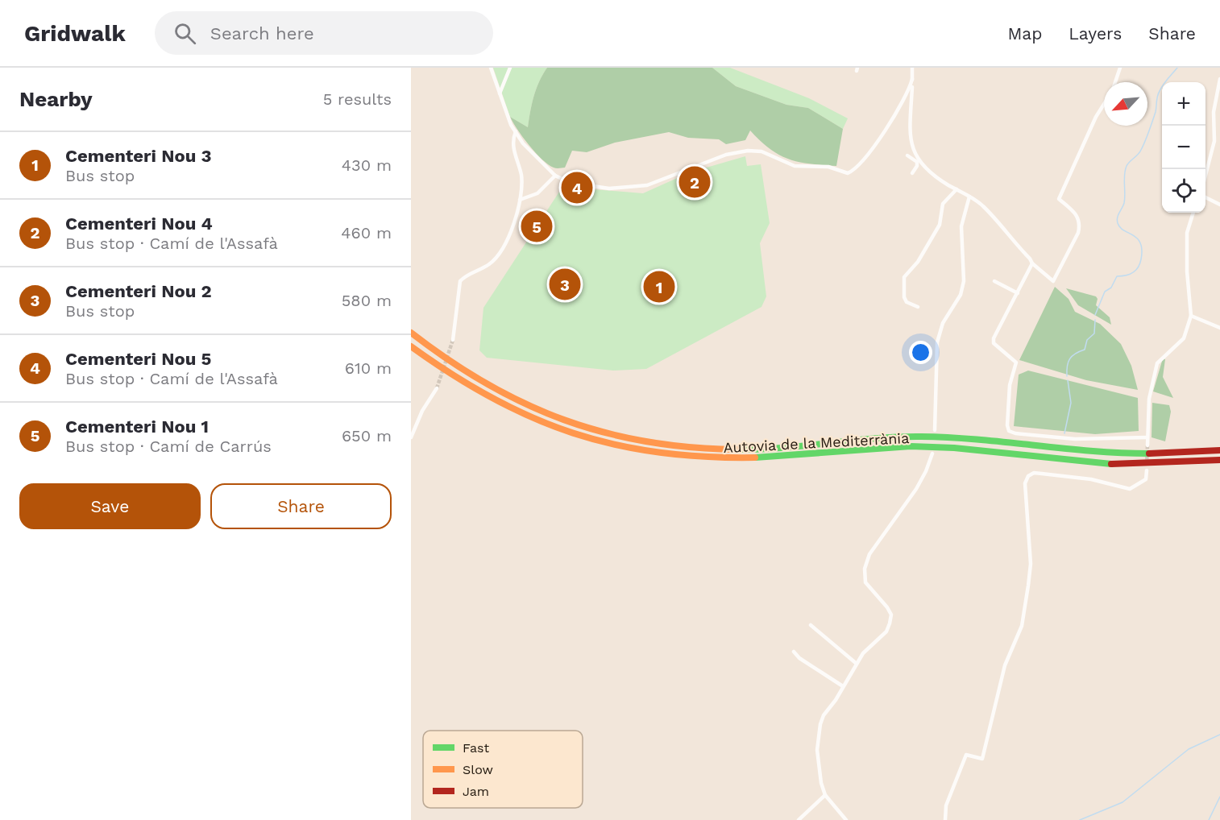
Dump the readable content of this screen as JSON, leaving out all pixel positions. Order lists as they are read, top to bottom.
{
  "streets": {
    "highway": ["Autovia de la Mediterrània"]
  },
  "legend": ["Fast", "Slow", "Jam"],
  "north": "bottom left",
  "page": {
    "header": "Gridwalk",
    "search": "Search here",
    "nav": ["Map", "Layers", "Share"],
    "heading": ["Nearby", "5 results"],
    "map_buttons": ["+", "−"],
    "list": [
      {
        "mark": "1",
        "name": "Cementeri Nou 3",
        "note": "Bus stop",
        "value": "430 m"
      },
      {
        "mark": "2",
        "name": "Cementeri Nou 4",
        "note": "Bus stop · Camí de l'Assafà",
        "value": "460 m"
      },
      {
        "mark": "3",
        "name": "Cementeri Nou 2",
        "note": "Bus stop",
        "value": "580 m"
      },
      {
        "mark": "4",
        "name": "Cementeri Nou 5",
        "note": "Bus stop · Camí de l'Assafà",
        "value": "610 m"
      },
      {
        "mark": "5",
        "name": "Cementeri Nou 1",
        "note": "Bus stop · Camí de Carrús",
        "value": "650 m"
      }
    ],
    "pins": [
      "2",
      "4",
      "5",
      "3",
      "1"
    ],
    "buttons": ["Save", "Share"]
  }
}
